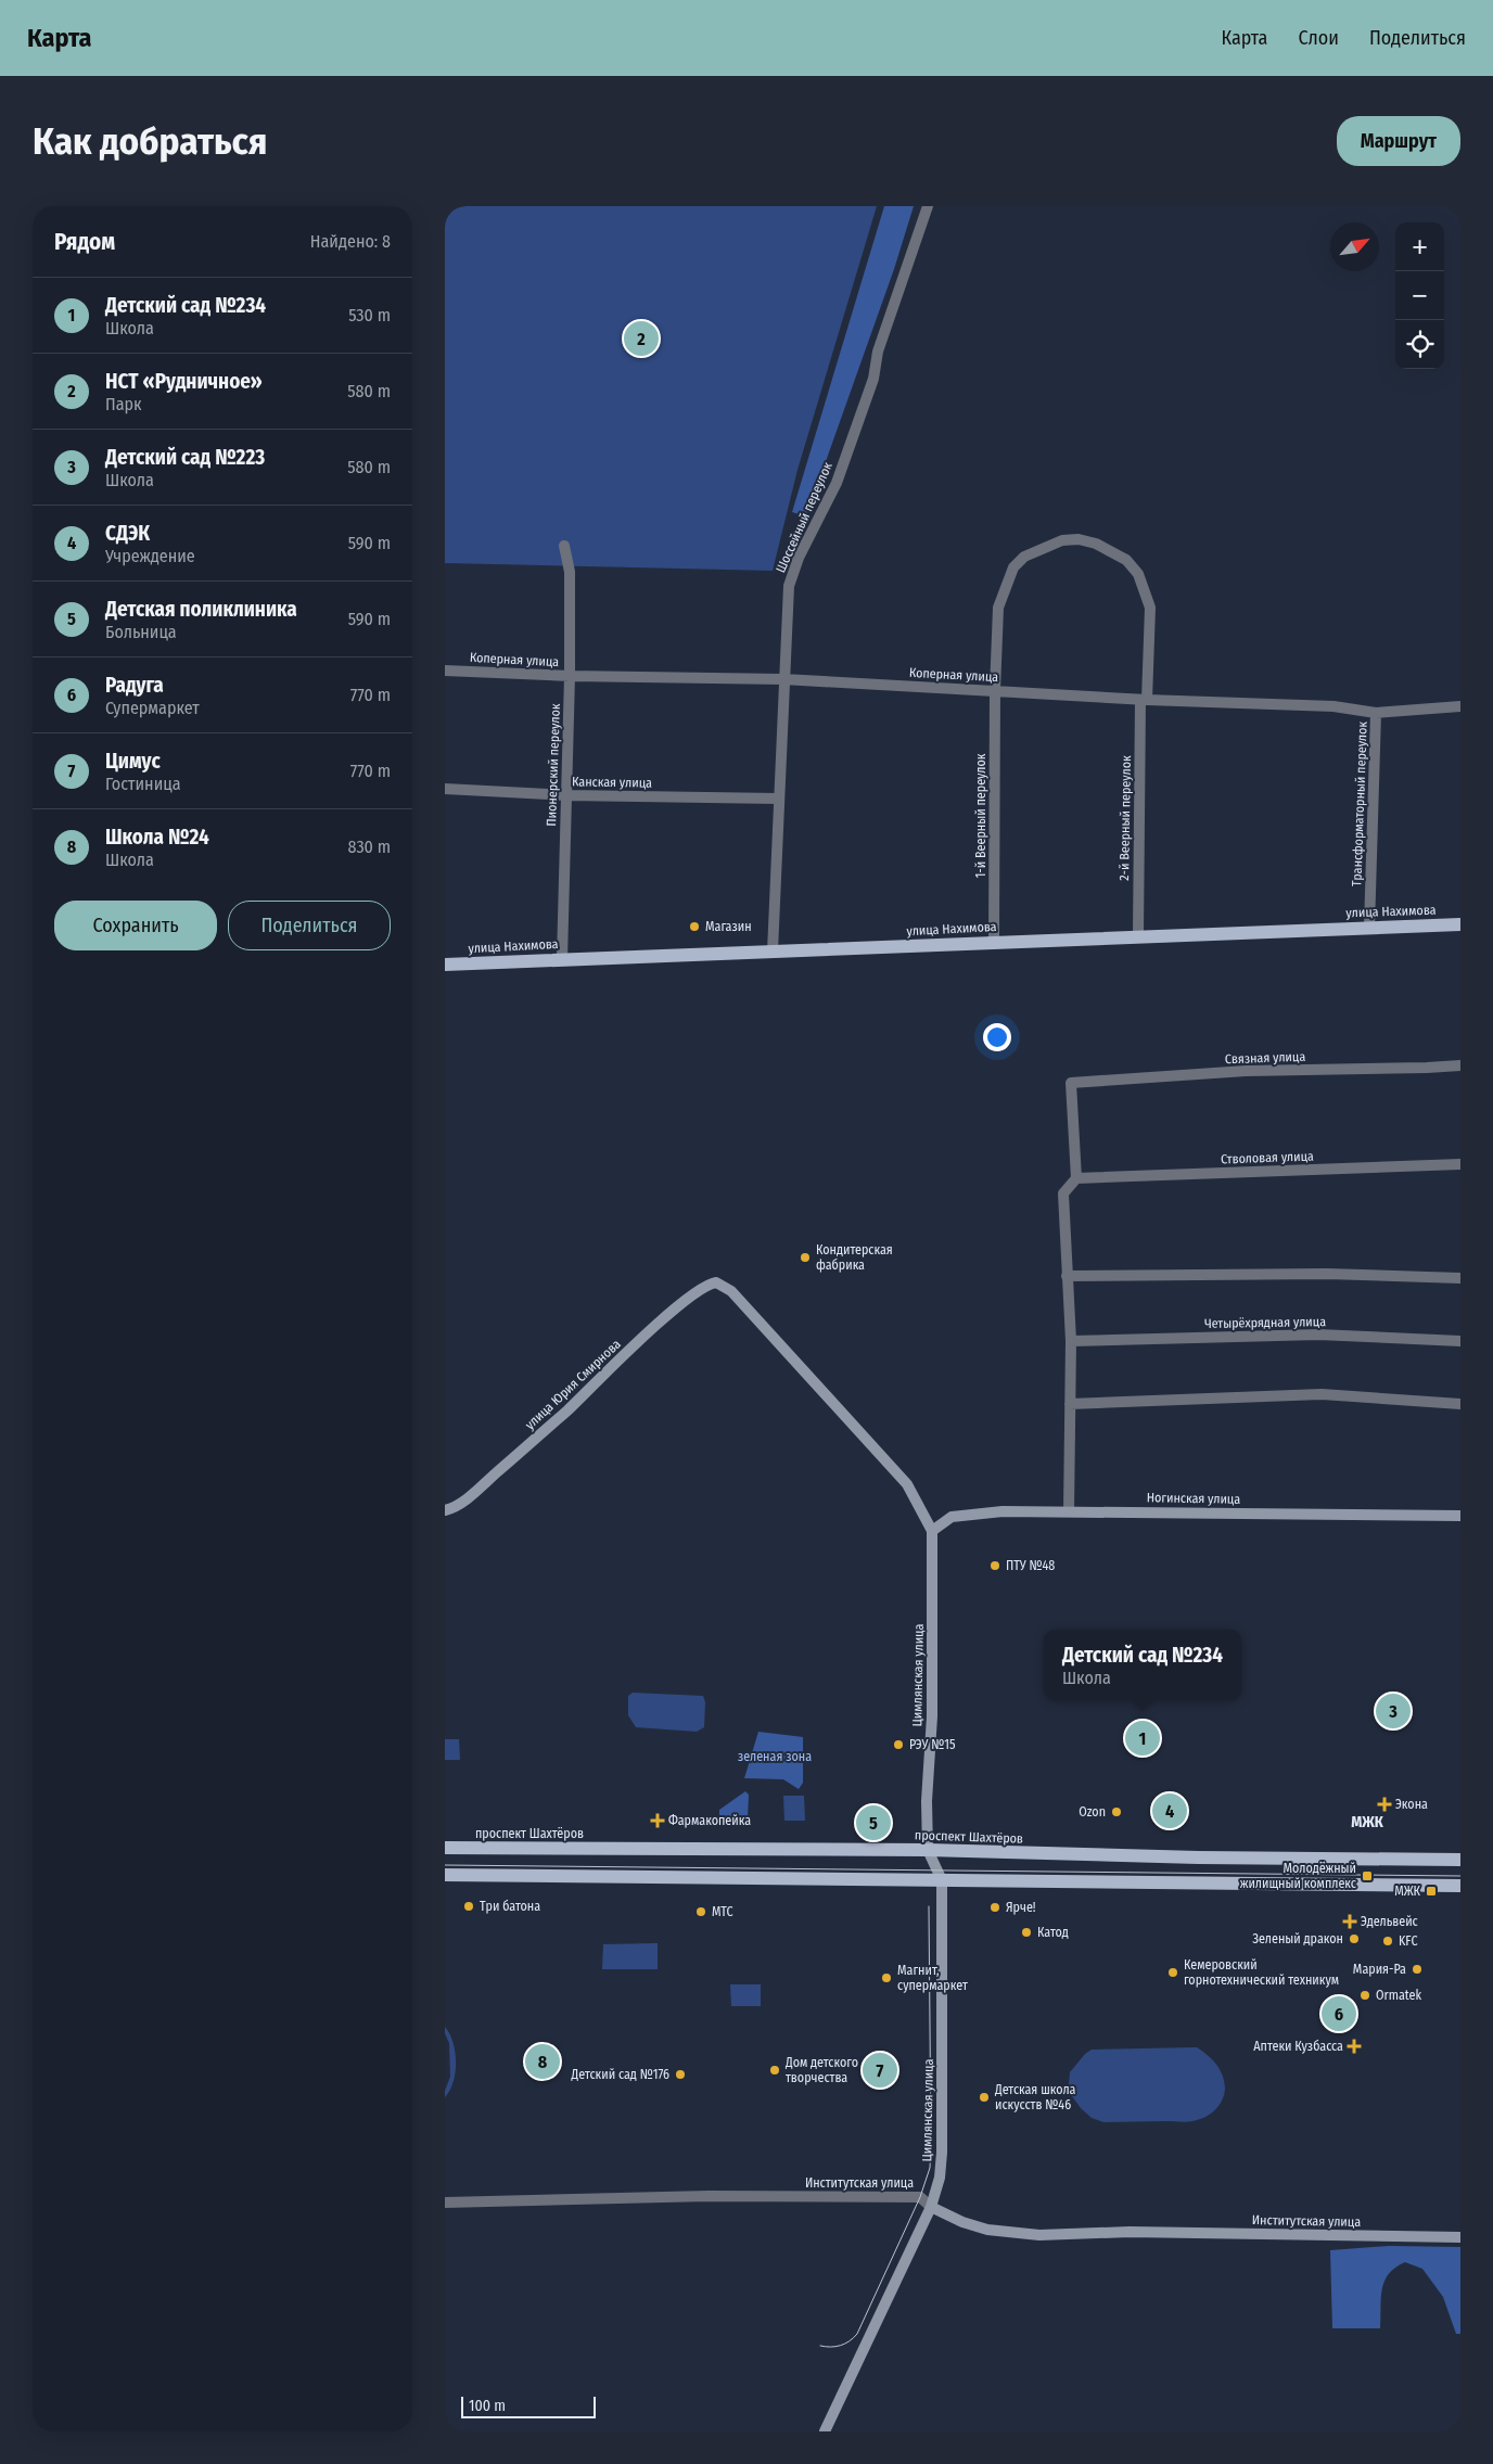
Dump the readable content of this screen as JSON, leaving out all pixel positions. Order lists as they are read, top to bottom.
{
  "streets": {
    "main road": ["улица Нахимова", "проспект Шахтёров"],
    "street": [
      "Шоссейный переулок",
      "Коперная улица",
      "Пионерский переулок",
      "Канская улица",
      "Трансформаторный переулок",
      "1-й Веерный переулок",
      "2-й Веерный переулок",
      "Связная улица",
      "Стволовая улица",
      "Четырёхрядная улица",
      "улица Юрия Смирнова",
      "Ногинская улица",
      "Цимлянская улица",
      "Институтская улица"
    ]
  },
  "crossings": [
    ["Шоссейный переулок", "Коперная улица"],
    ["Шоссейный переулок", "Канская улица"],
    ["Шоссейный переулок", "улица Нахимова"],
    ["Коперная улица", "Пионерский переулок"],
    ["Коперная улица", "Трансформаторный переулок"],
    ["Коперная улица", "1-й Веерный переулок"],
    ["Коперная улица", "2-й Веерный переулок"],
    ["Пионерский переулок", "Канская улица"],
    ["Пионерский переулок", "улица Нахимова"],
    ["Трансформаторный переулок", "улица Нахимова"],
    ["1-й Веерный переулок", "2-й Веерный переулок"],
    ["1-й Веерный переулок", "улица Нахимова"],
    ["2-й Веерный переулок", "улица Нахимова"],
    ["Связная улица", "Стволовая улица"],
    ["улица Юрия Смирнова", "Цимлянская улица"],
    ["Ногинская улица", "Цимлянская улица"],
    ["Цимлянская улица", "проспект Шахтёров"],
    ["Цимлянская улица", "Институтская улица"]
  ],
  "districts": ["МЖК"],
  "parks": ["зеленая зона"],
  "places": {
    "other": [
      "Магазин",
      "Кондитерская фабрика",
      "ПТУ №48",
      "РЭУ №15",
      "Ozon",
      "Три батона",
      "Ярче!",
      "МТС",
      "Катод",
      "Зеленый дракон",
      "KFC",
      "Мария-Ра",
      "Кемеровский горнотехнический техникум",
      "Магнит, супермаркет",
      "Ormatek",
      "Дом детского творчества",
      "Детский сад №176",
      "Детская школа искусств №46"
    ],
    "health": [
      "Экона",
      "Фармакопейка",
      "Эдельвейс",
      "Аптеки Кузбасса"
    ],
    "transit": ["Молодёжный жилищный комплекс", "МЖК"]
  },
  "scale_bar": "100 m",
  "north": "top right",
  "page": {
    "header": "Карта",
    "nav": ["Карта", "Слои", "Поделиться"],
    "buttons": [
      "Маршрут",
      ["Сохранить", "Поделиться"]
    ],
    "title": "Как добраться",
    "heading": ["Рядом", "Найдено: 8"],
    "map_buttons": ["+", "−"],
    "list": [
      {
        "mark": "1",
        "name": "Детский сад №234",
        "note": "Школа",
        "value": "530 m"
      },
      {
        "mark": "2",
        "name": "НСТ «Рудничное»",
        "note": "Парк",
        "value": "580 m"
      },
      {
        "mark": "3",
        "name": "Детский сад №223",
        "note": "Школа",
        "value": "580 m"
      },
      {
        "mark": "4",
        "name": "СДЭК",
        "note": "Учреждение",
        "value": "590 m"
      },
      {
        "mark": "5",
        "name": "Детская поликлиника",
        "note": "Больница",
        "value": "590 m"
      },
      {
        "mark": "6",
        "name": "Радуга",
        "note": "Супермаркет",
        "value": "770 m"
      },
      {
        "mark": "7",
        "name": "Цимус",
        "note": "Гостиница",
        "value": "770 m"
      },
      {
        "mark": "8",
        "name": "Школа №24",
        "note": "Школа",
        "value": "830 m"
      }
    ],
    "pins": [
      "2",
      "3",
      "1",
      "4",
      "5",
      "6",
      "8",
      "7"
    ],
    "popup": ["Детский сад №234", "Школа"],
    "scale": "100 m"
  }
}
